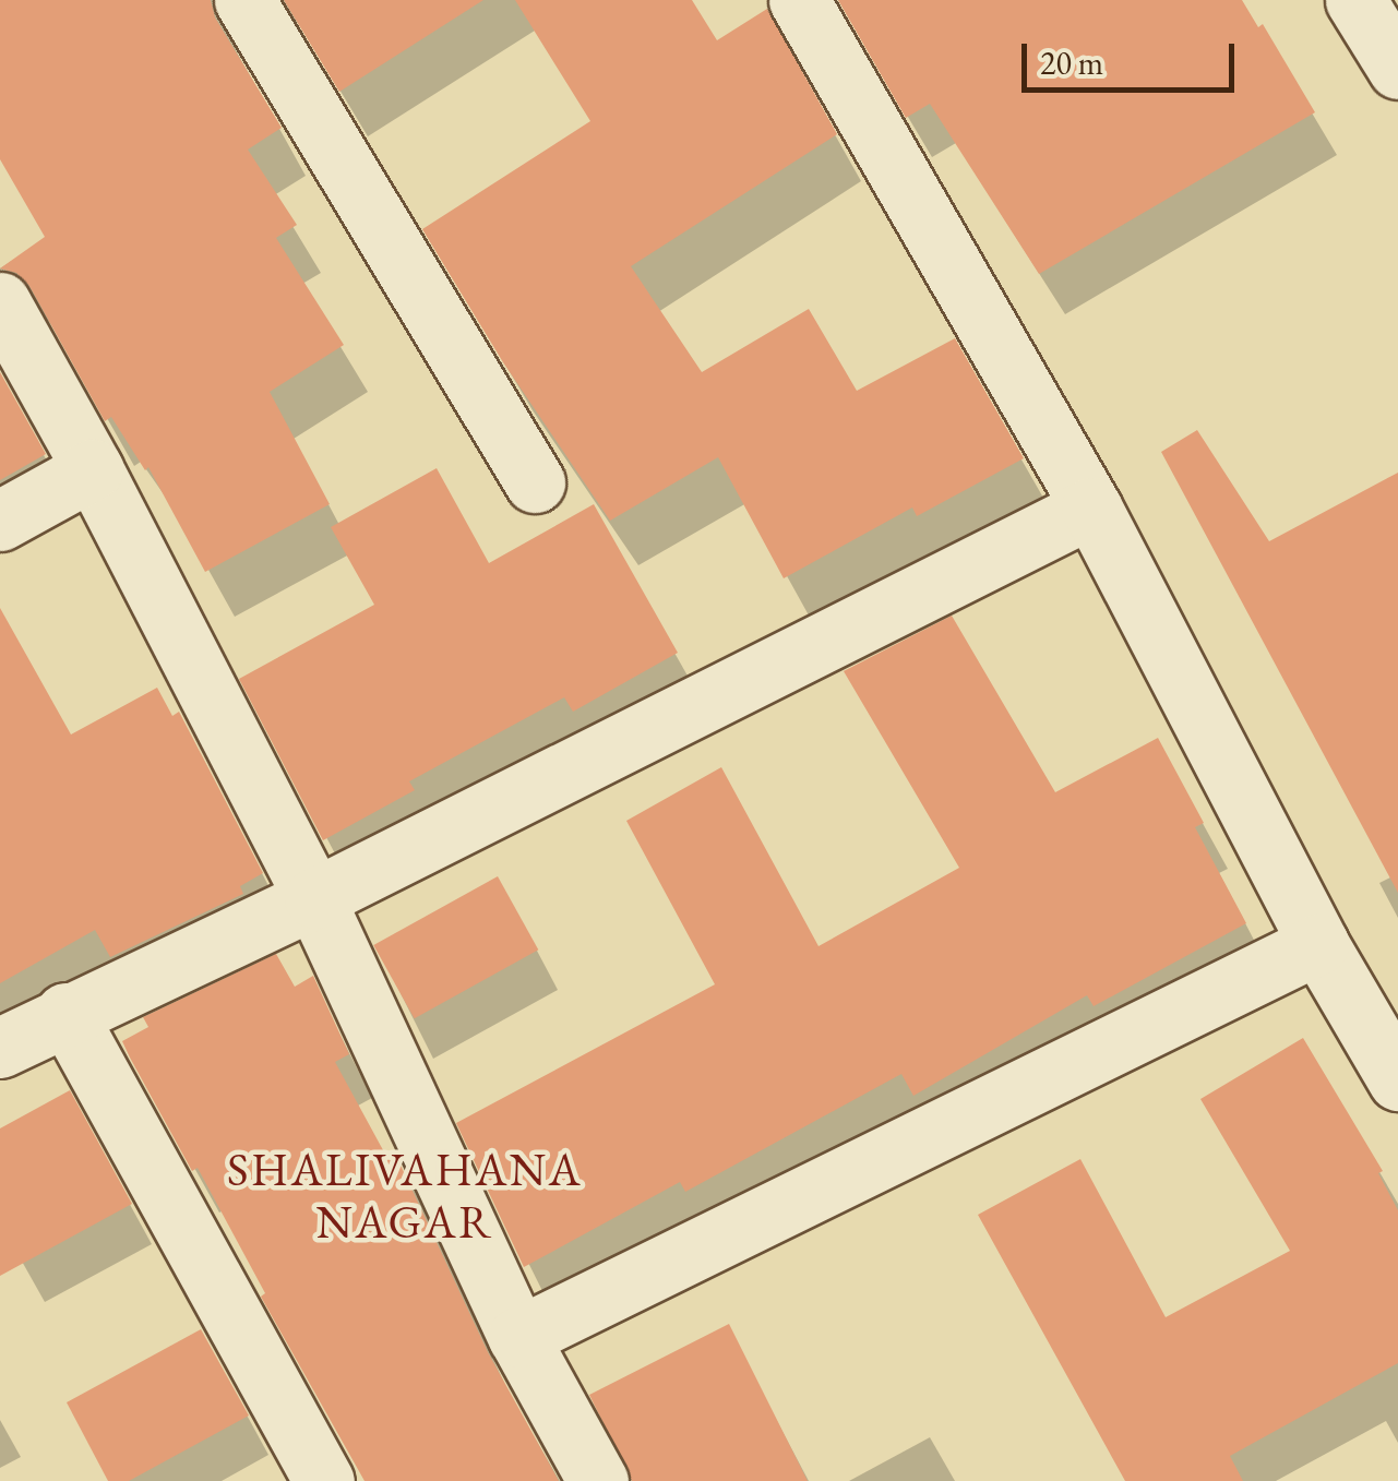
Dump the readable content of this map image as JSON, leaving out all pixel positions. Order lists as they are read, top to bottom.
{
  "districts": ["SHALIVAHANA NAGAR"],
  "scale_bar": "20 m"
}
